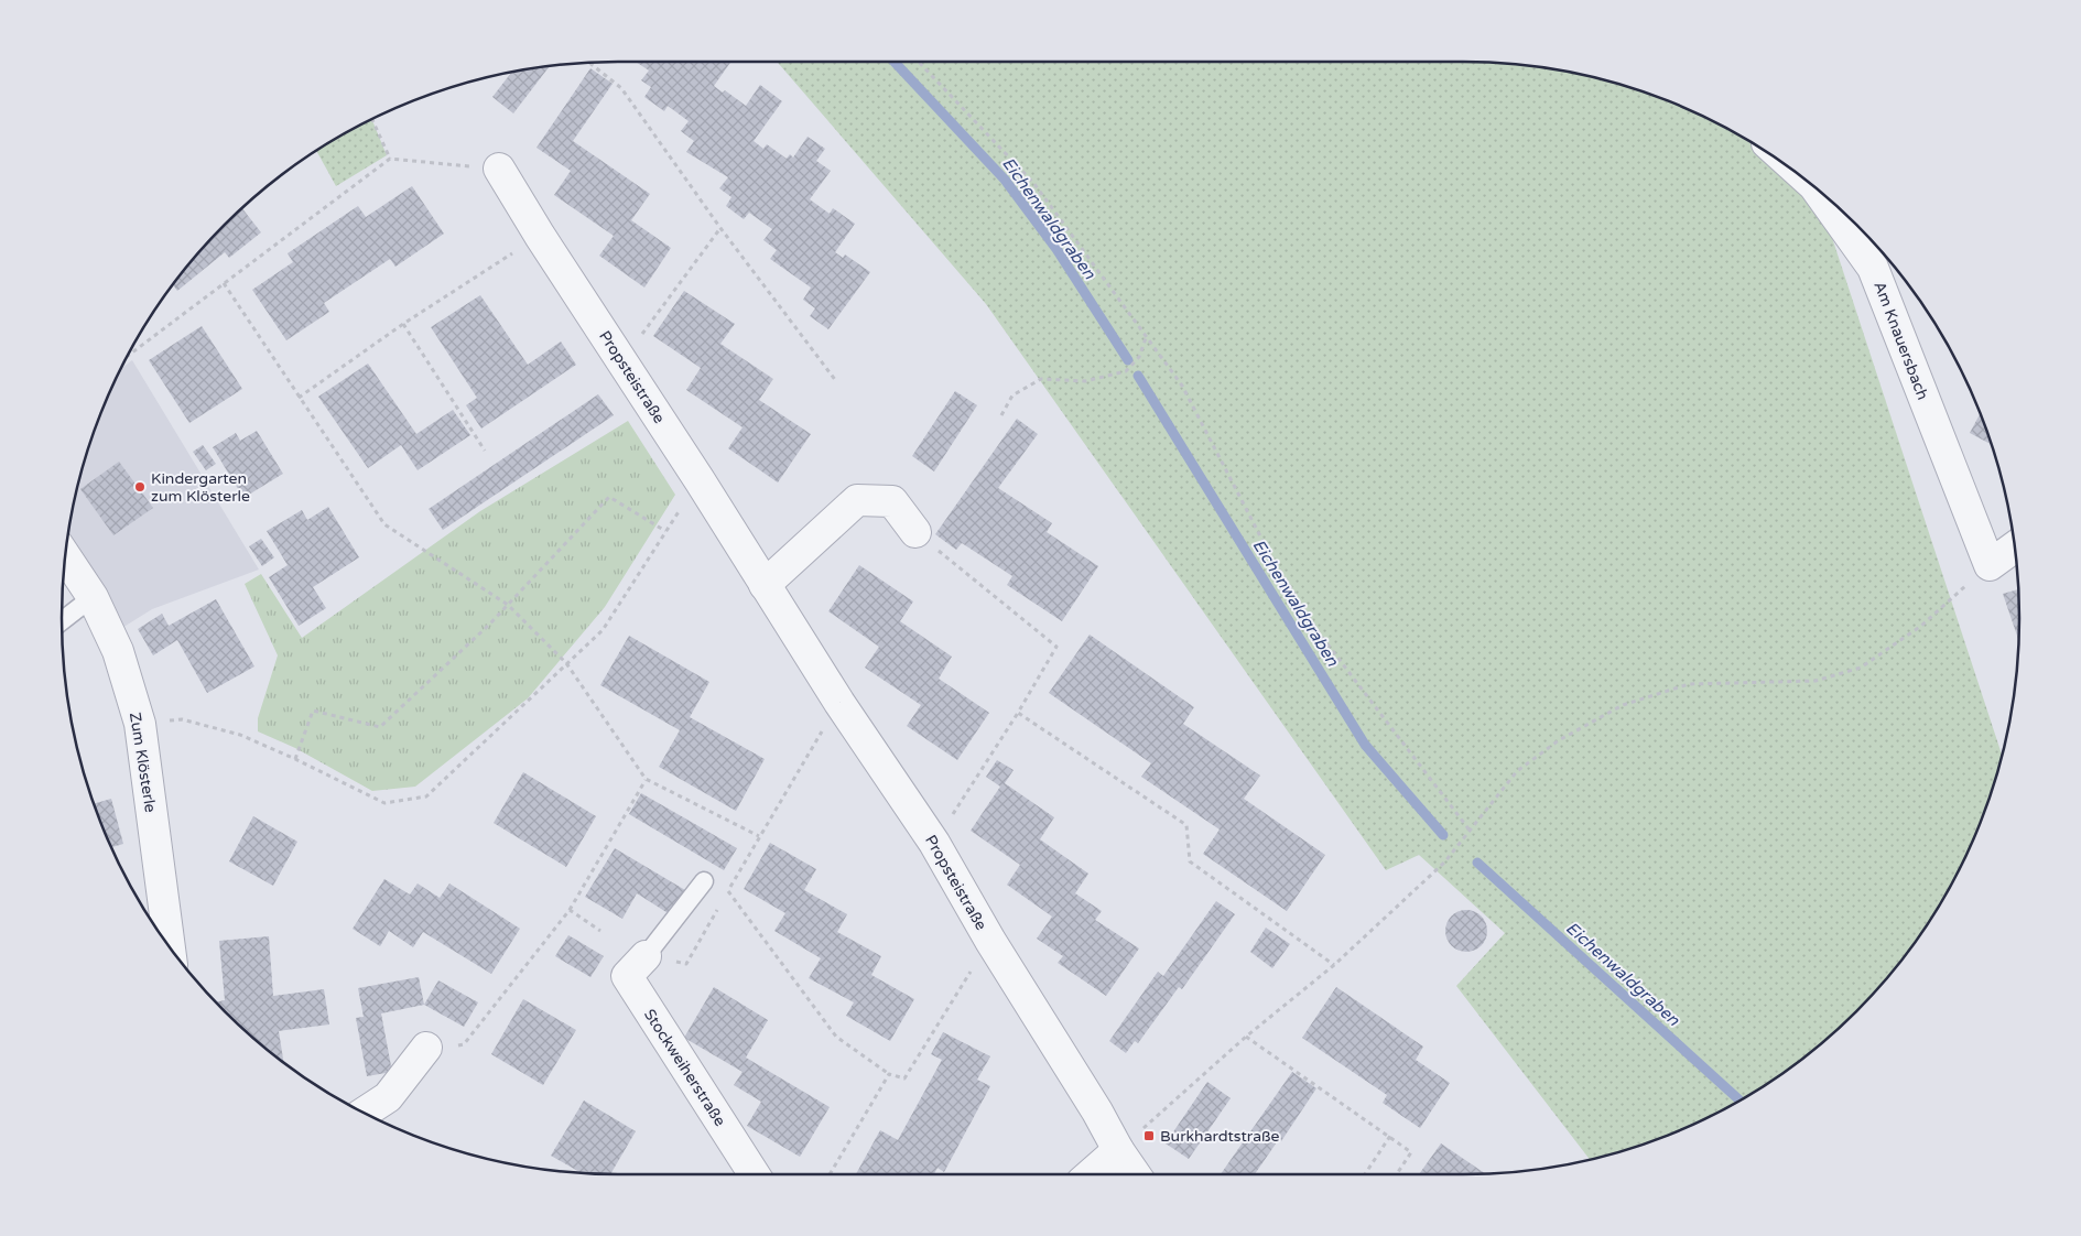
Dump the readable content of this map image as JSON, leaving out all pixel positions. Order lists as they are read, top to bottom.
{
  "streets": {
    "street": [
      "Am Knauersbach",
      "Propsteistraße",
      "Zum Klösterle",
      "Stockweiherstraße"
    ]
  },
  "water": ["Eichenwaldgraben"],
  "places": {
    "other": ["Kindergarten zum Klösterle"],
    "transit": ["Burkhardtstraße"]
  }
}
